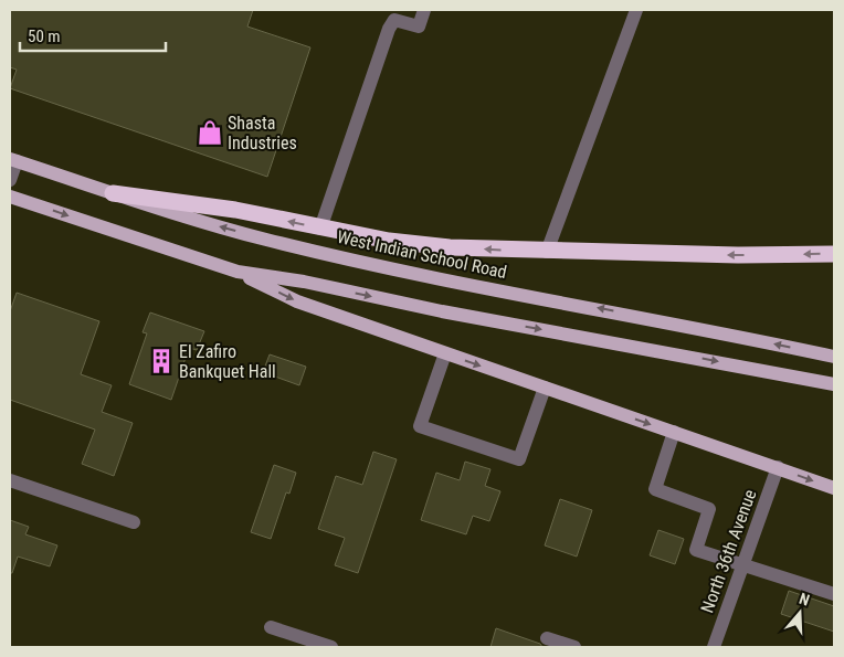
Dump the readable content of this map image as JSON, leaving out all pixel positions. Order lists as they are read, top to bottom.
{
  "streets": {
    "main road": ["West Indian School Road"],
    "street": ["North 36th Avenue"]
  },
  "places": {
    "shop": ["Shasta Industries"],
    "building": ["El Zafiro Bankquet Hall"]
  },
  "scale_bar": "50 m",
  "north": "top"
}
